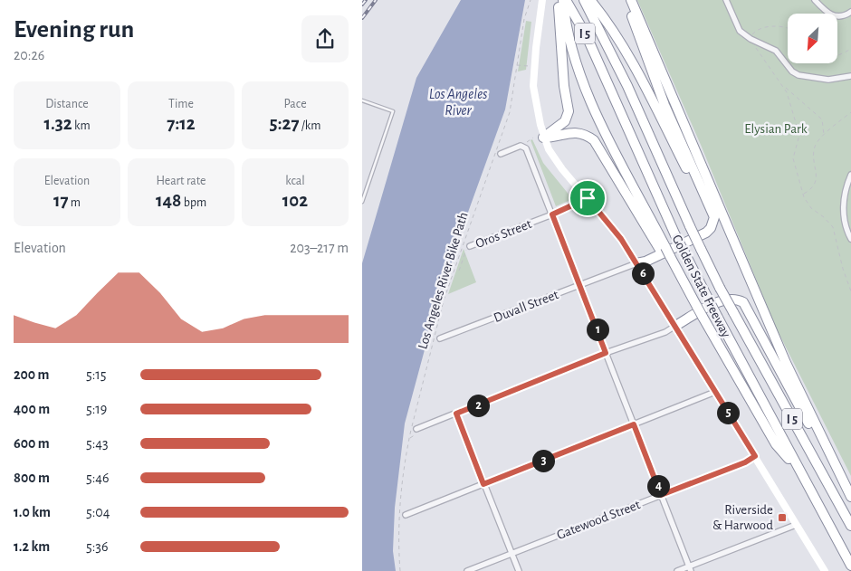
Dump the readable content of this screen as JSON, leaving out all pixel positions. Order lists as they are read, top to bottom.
{
  "streets": {
    "highway": ["I 5", "Golden State Freeway"],
    "street": ["Oros Street", "Duvall Street", "Gatewood Street"],
    "path": ["Los Angeles River Bike Path"]
  },
  "water": ["Los Angeles River"],
  "parks": ["Elysian Park"],
  "places": {
    "transit": ["Riverside & Harwood"]
  },
  "north": "bottom left",
  "page": {
    "heading": ["Evening run", "20:26"],
    "stats": [
      ["Distance", "1.32 km"],
      ["Time", "7:12"],
      ["Pace", "5:27 /km"],
      ["Elevation", "17 m"],
      ["Heart rate", "148 bpm"],
      ["kcal", "102"]
    ],
    "chart": ["Elevation", "203–217 m"],
    "pins": [
      "6",
      "1",
      "2",
      "5",
      "3",
      "4"
    ],
    "list": [
      {
        "name": "200 m",
        "note": "5:15"
      },
      {
        "name": "400 m",
        "note": "5:19"
      },
      {
        "name": "600 m",
        "note": "5:43"
      },
      {
        "name": "800 m",
        "note": "5:46"
      },
      {
        "name": "1.0 km",
        "note": "5:04"
      },
      {
        "name": "1.2 km",
        "note": "5:36"
      }
    ]
  }
}
